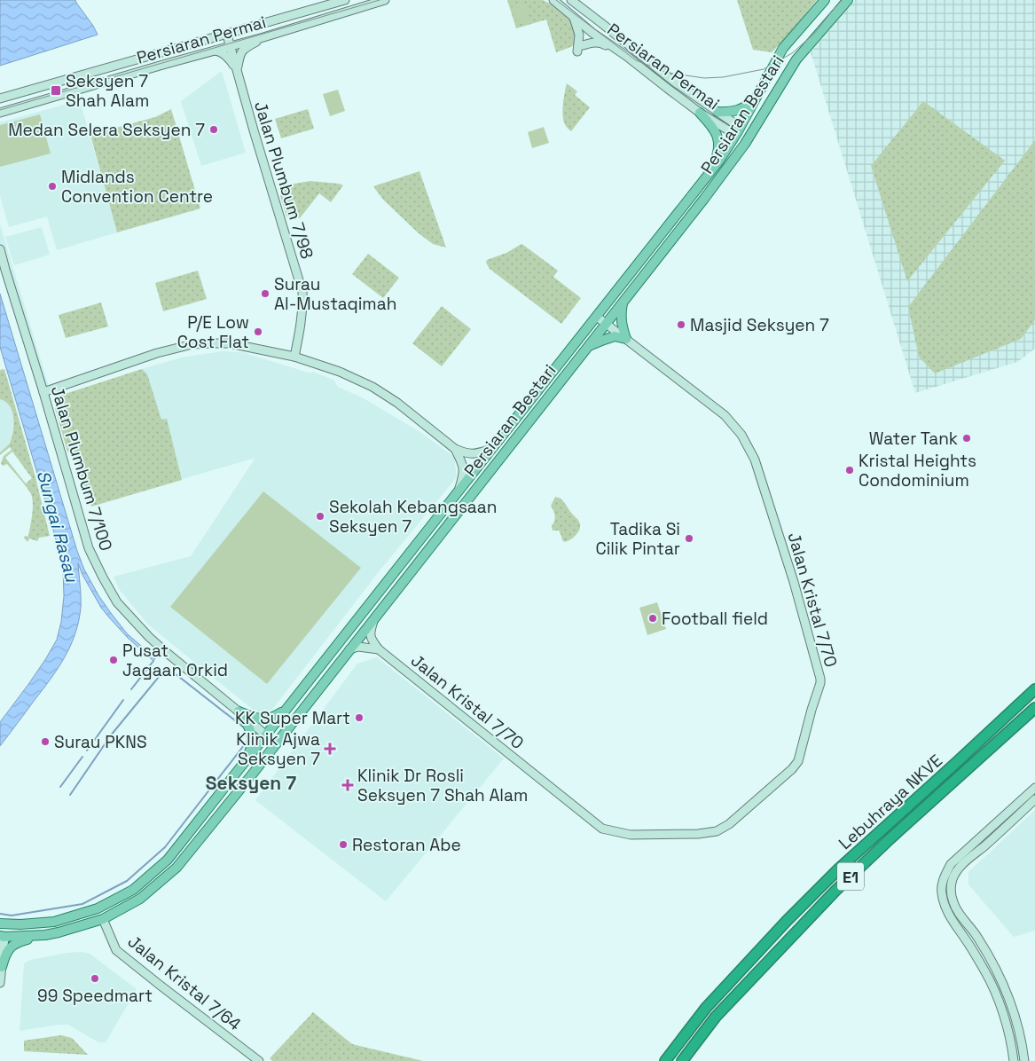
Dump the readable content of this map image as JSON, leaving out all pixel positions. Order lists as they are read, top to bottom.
{
  "streets": {
    "highway": ["Lebuhraya NKVE", "E1"],
    "main road": ["Persiaran Bestari"],
    "street": [
      "Persiaran Permai",
      "Jalan Plumbum 7/98",
      "Jalan Plumbum 7/100",
      "Jalan Kristal 7/70",
      "Jalan Kristal 7/64"
    ]
  },
  "crossings": [
    ["Persiaran Permai", "Persiaran Bestari"],
    ["Persiaran Permai", "Jalan Plumbum 7/98"],
    ["Persiaran Bestari", "Jalan Plumbum 7/100"],
    ["Persiaran Bestari", "Jalan Kristal 7/70"],
    ["Persiaran Bestari", "Jalan Kristal 7/64"]
  ],
  "districts": ["Seksyen 7"],
  "water": ["Sungai Rasau"],
  "places": {
    "transit": ["Seksyen 7 Shah Alam"],
    "other": [
      "Medan Selera Seksyen 7",
      "Midlands Convention Centre",
      "Surau Al-Mustaqimah",
      "Masjid Seksyen 7",
      "P/E Low Cost Flat",
      "Water Tank",
      "Kristal Heights Condominium",
      "Sekolah Kebangsaan Seksyen 7",
      "Tadika Si Cilik Pintar",
      "Football field",
      "Pusat Jagaan Orkid",
      "KK Super Mart",
      "Surau PKNS",
      "Restoran Abe",
      "99 Speedmart"
    ],
    "health": ["Klinik Ajwa Seksyen 7", "Klinik Dr Rosli Seksyen 7 Shah Alam"]
  }
}
